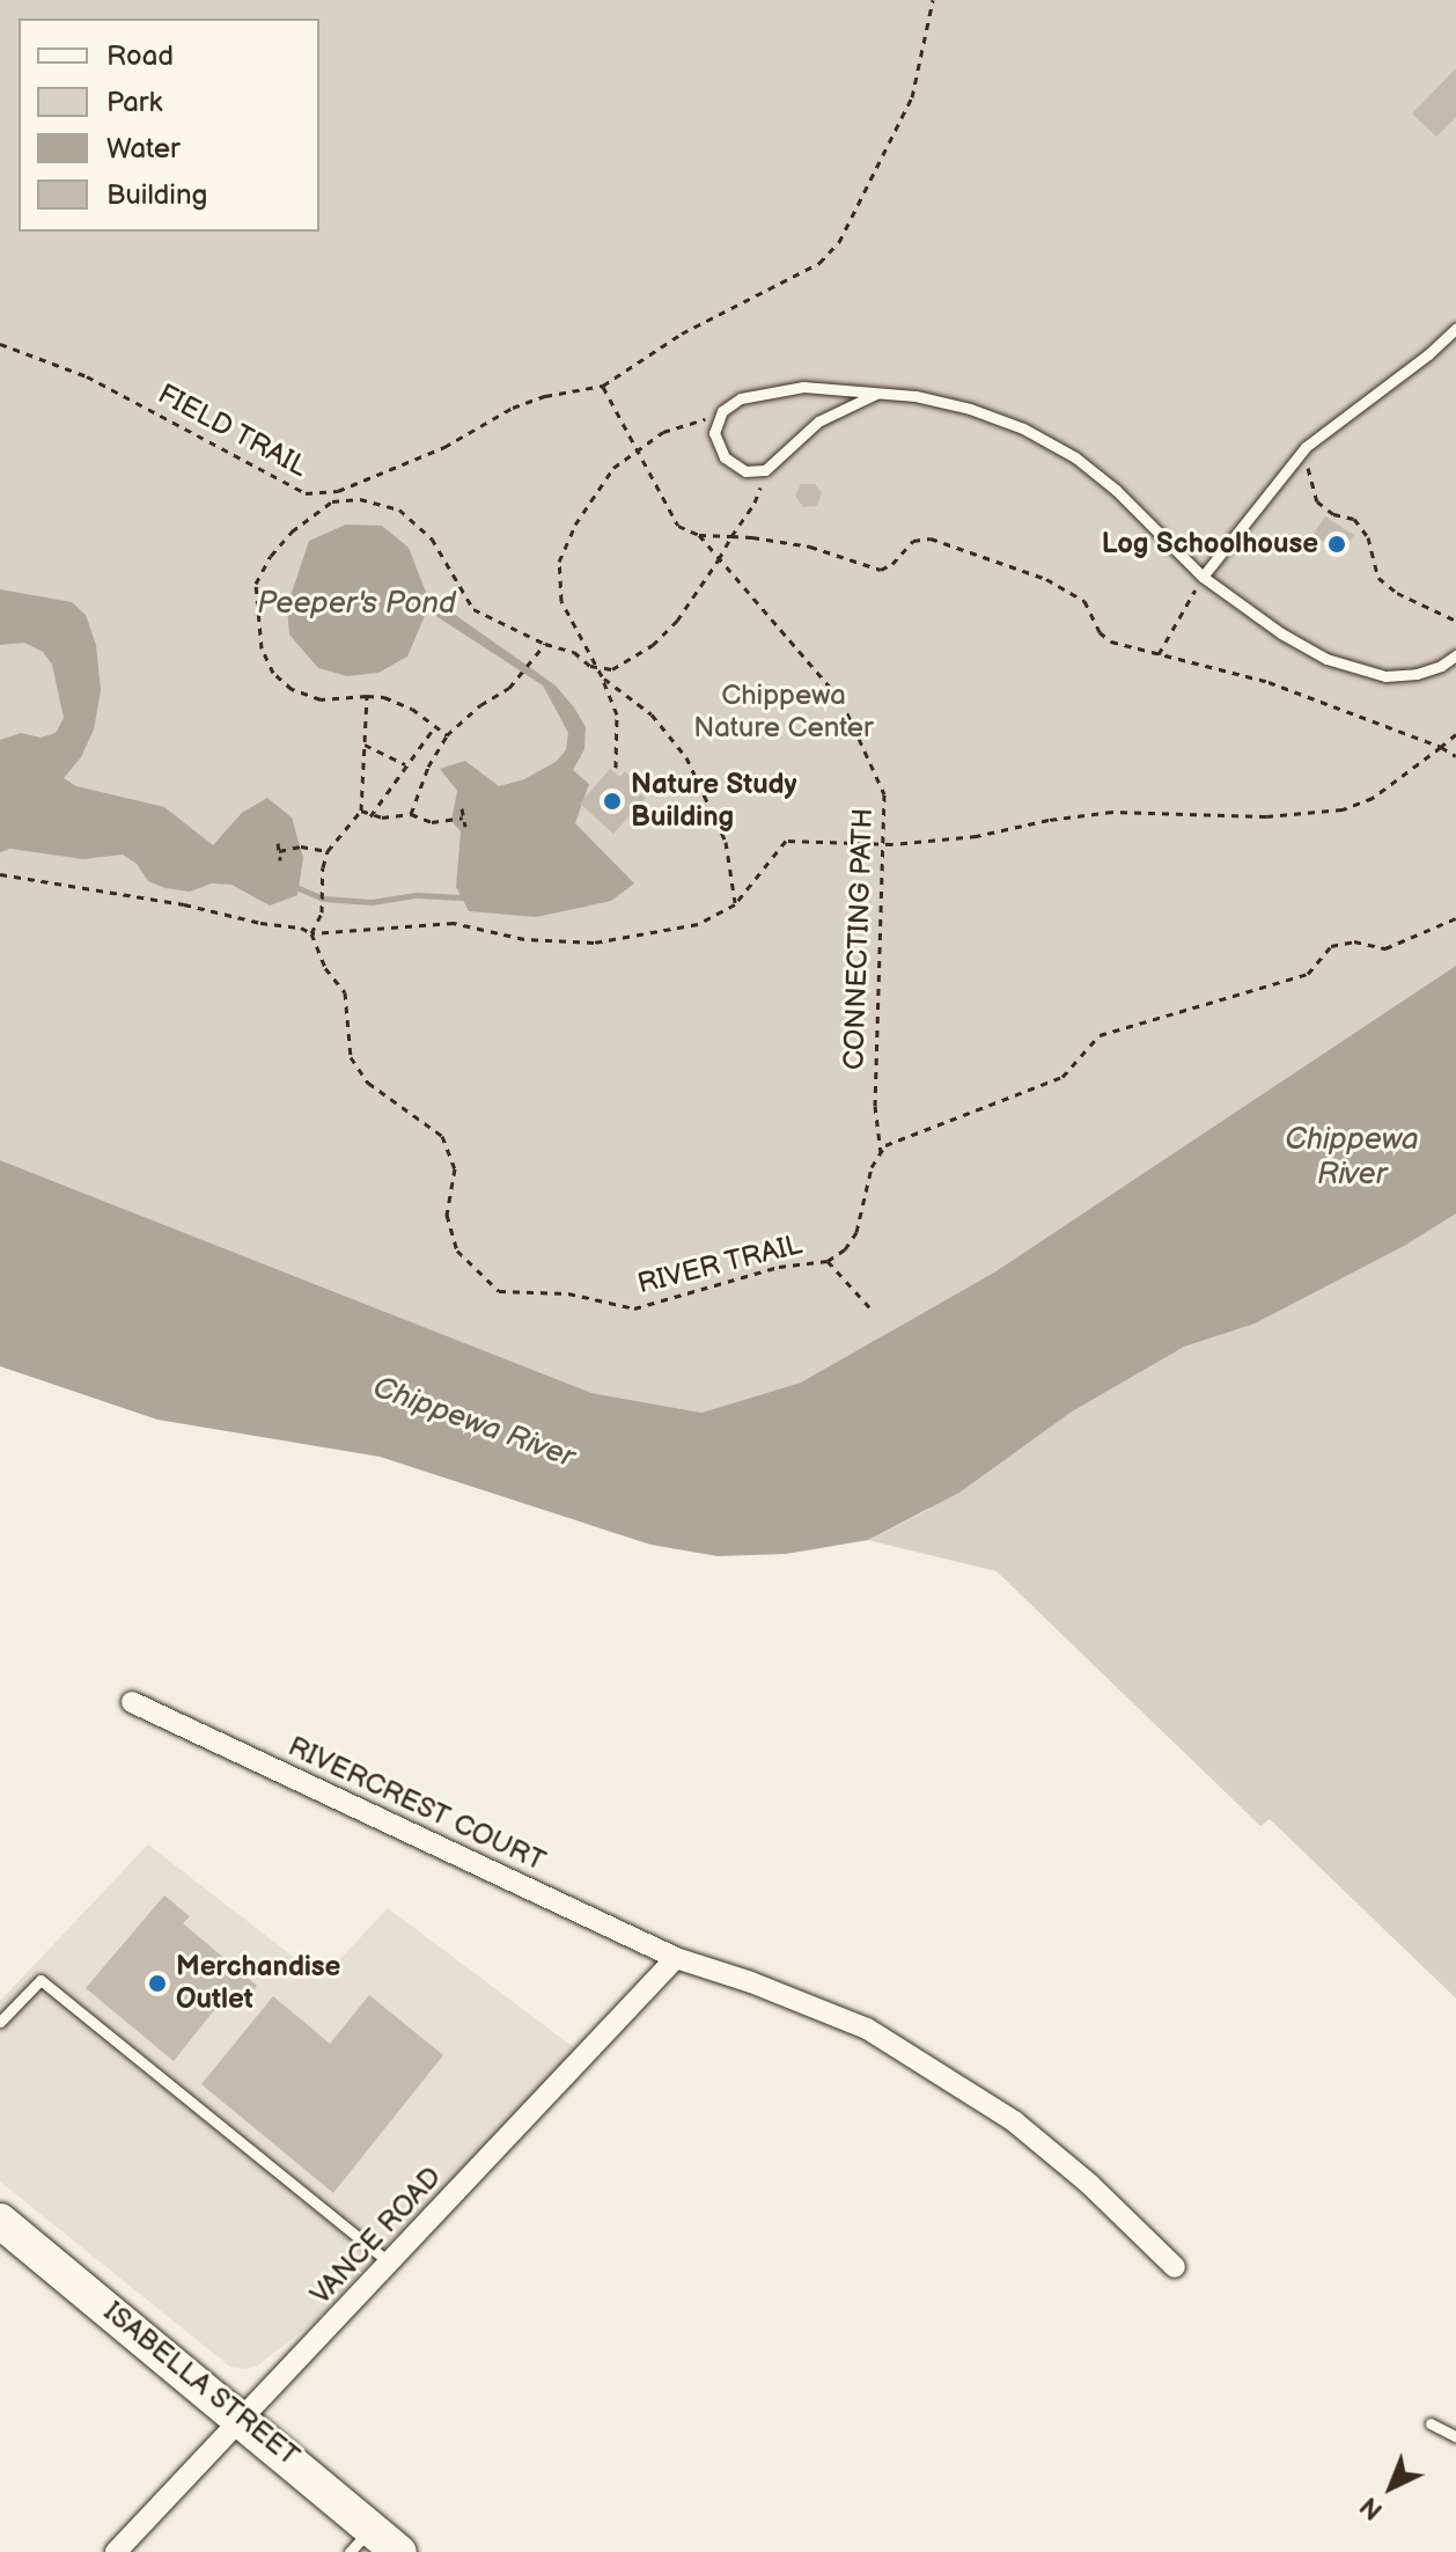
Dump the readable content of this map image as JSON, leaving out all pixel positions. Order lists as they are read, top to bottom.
{
  "streets": {
    "highway": ["ISABELLA STREET"],
    "street": ["RIVERCREST COURT", "VANCE ROAD"],
    "path": ["FIELD TRAIL", "CONNECTING PATH", "RIVER TRAIL"]
  },
  "crossings": [
    ["CONNECTING PATH", "RIVER TRAIL"],
    ["RIVERCREST COURT", "VANCE ROAD"],
    ["VANCE ROAD", "ISABELLA STREET"]
  ],
  "water": ["Peeper's Pond", "Chippewa River"],
  "parks": ["Chippewa Nature Center"],
  "places": ["Log Schoolhouse", "Nature Study Building", "Merchandise Outlet"],
  "legend": [
    "Road",
    "Park",
    "Water",
    "Building"
  ],
  "north": "bottom left"
}
